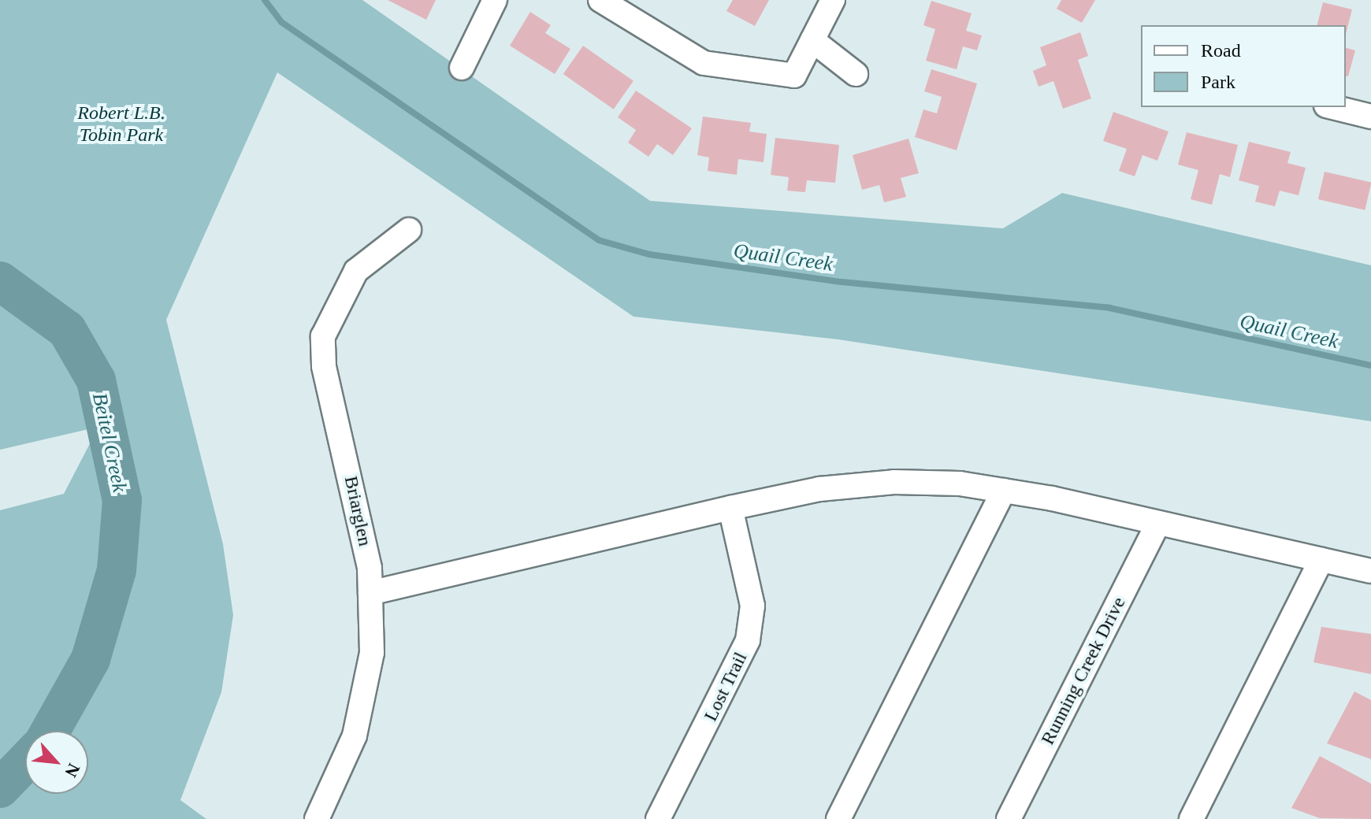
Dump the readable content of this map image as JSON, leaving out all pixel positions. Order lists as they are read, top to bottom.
{
  "streets": {
    "street": ["Briarglen", "Running Creek Drive", "Lost Trail"]
  },
  "water": ["Quail Creek", "Beitel Creek"],
  "parks": ["Robert L.B. Tobin Park"],
  "legend": ["Road", "Park"],
  "north": "bottom right"
}
